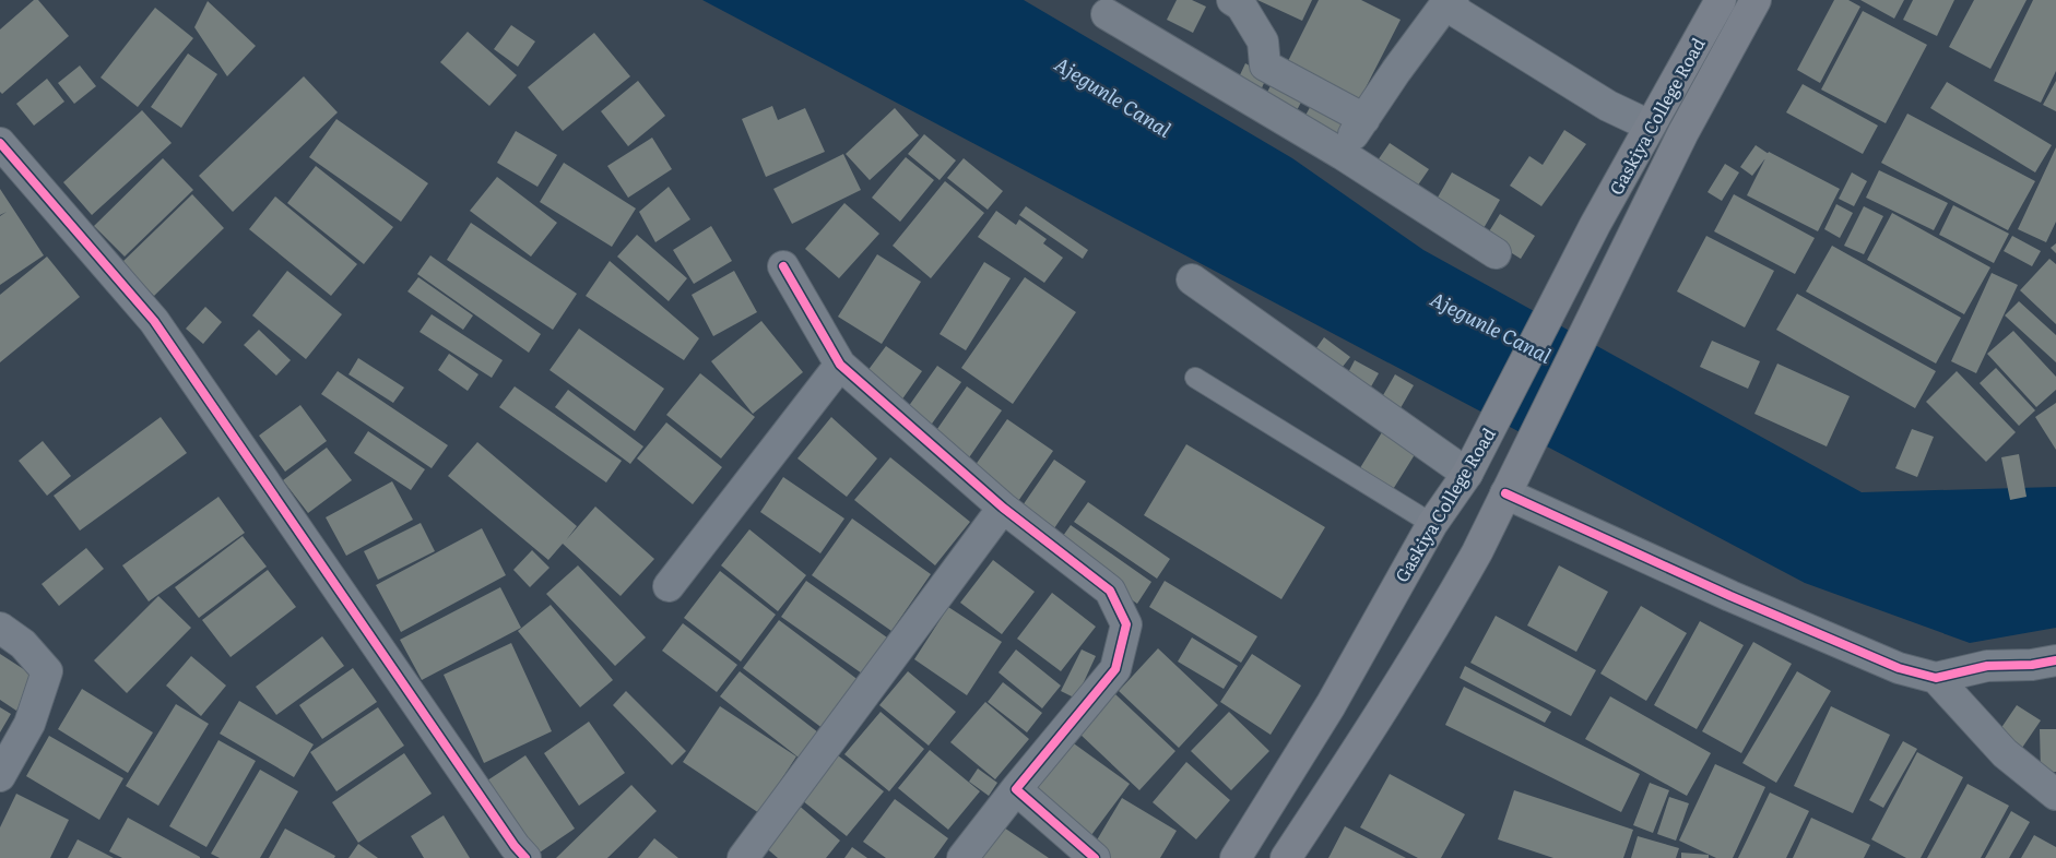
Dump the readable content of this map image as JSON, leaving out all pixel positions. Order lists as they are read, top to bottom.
{
  "streets": {
    "main road": ["Gaskiya College Road"]
  },
  "water": ["Ajegunle Canal"]
}
